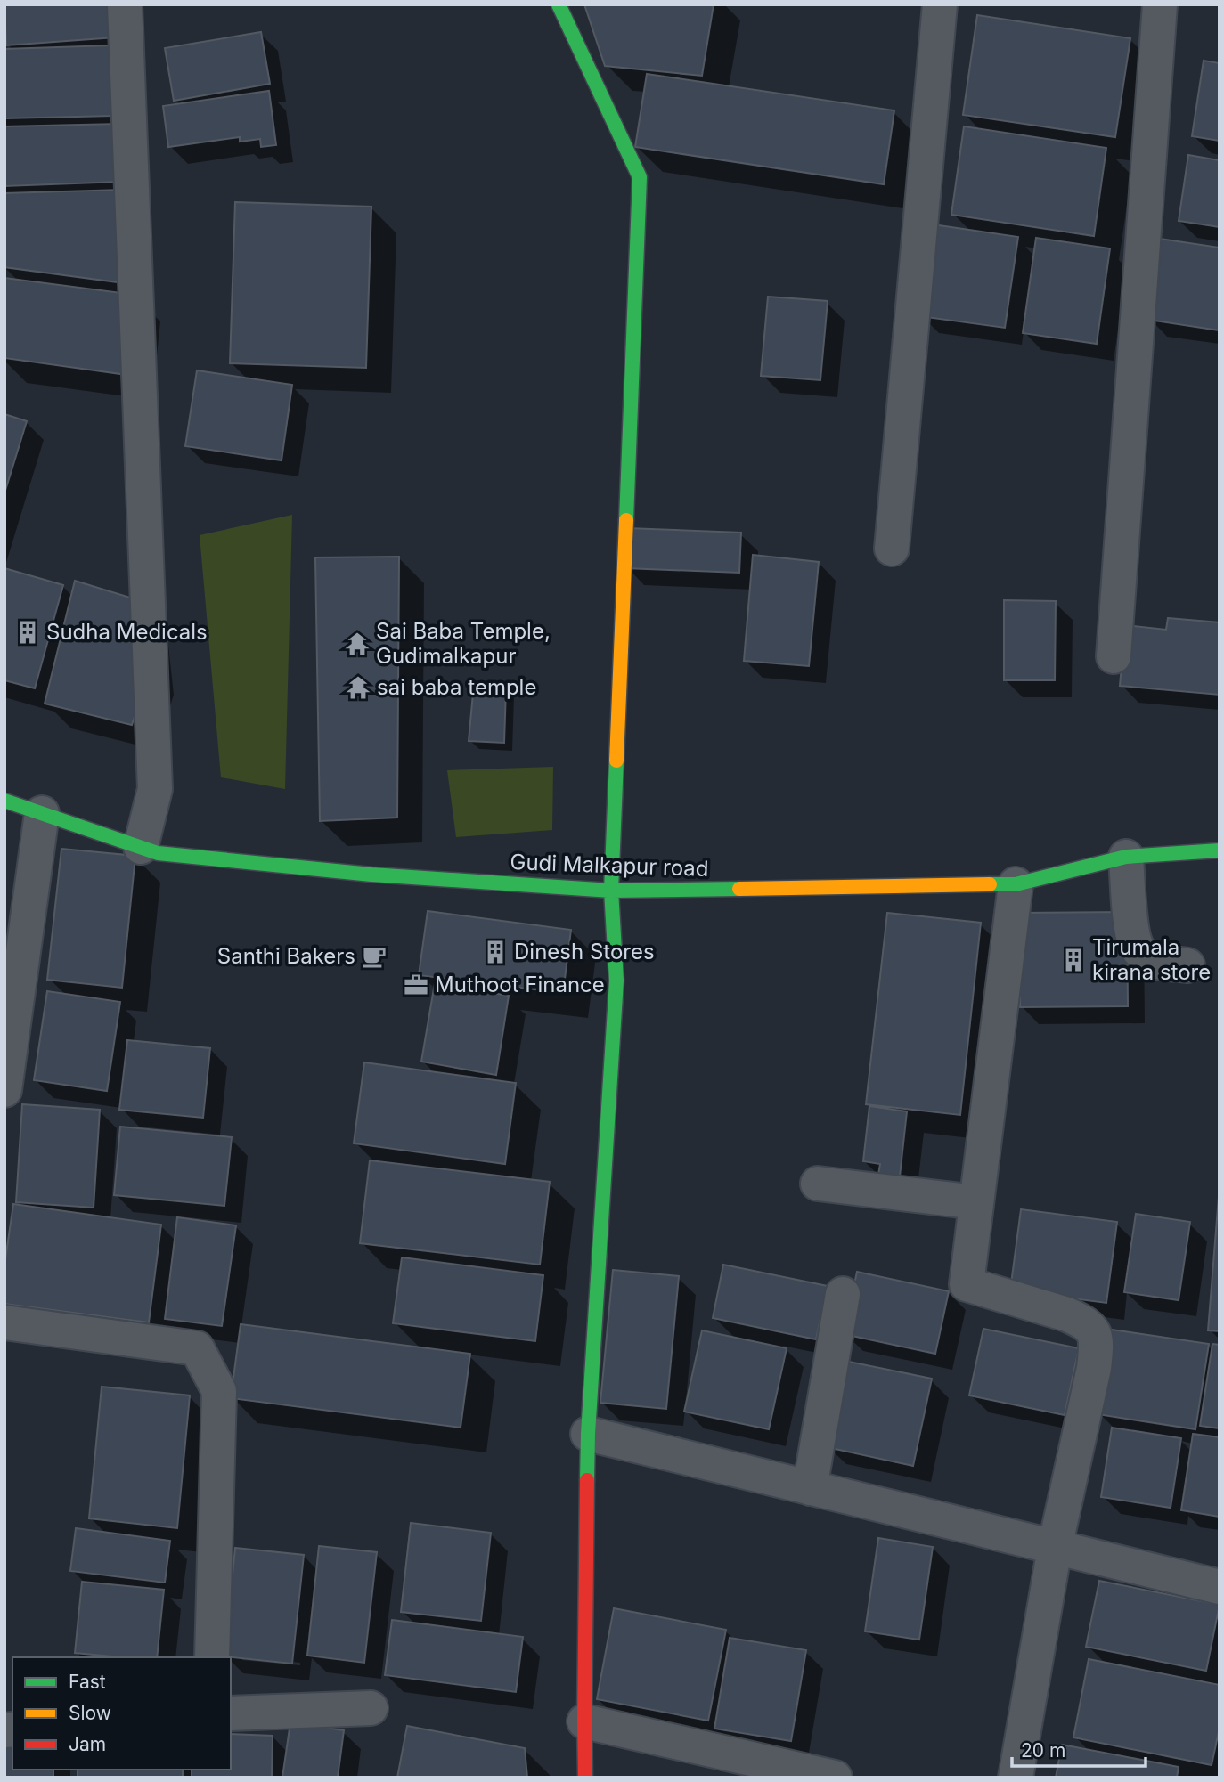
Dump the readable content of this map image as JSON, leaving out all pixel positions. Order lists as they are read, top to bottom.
{
  "streets": {
    "street": ["Gudi Malkapur road"]
  },
  "places": {
    "building": ["Sudha Medicals", "Dinesh Stores", "Tirumala kirana store"],
    "temple": ["Sai Baba Temple, Gudimalkapur", "sai baba temple"],
    "cafe": ["Santhi Bakers"],
    "office": ["Muthoot Finance"]
  },
  "legend": ["Fast", "Slow", "Jam"],
  "scale_bar": "20 m"
}
